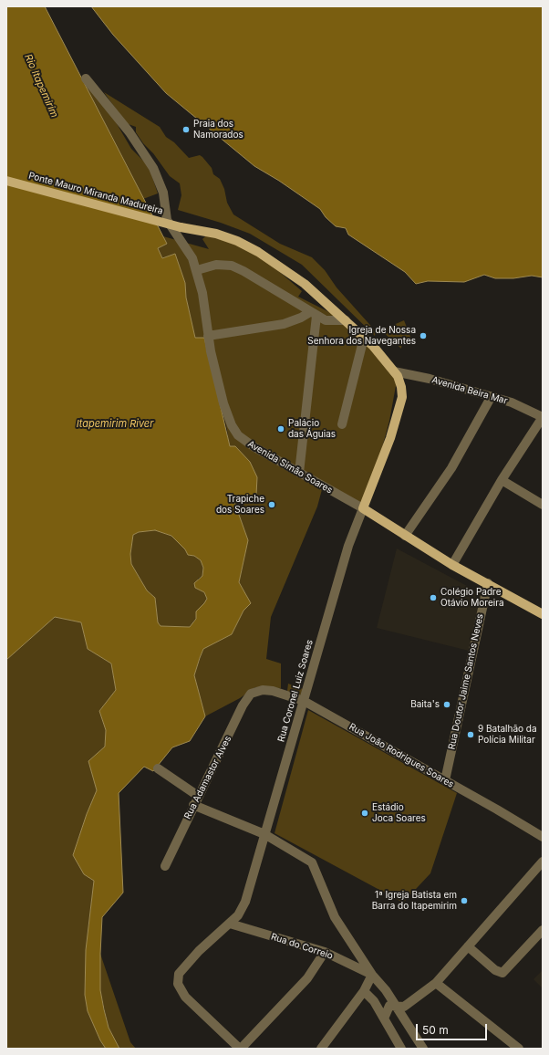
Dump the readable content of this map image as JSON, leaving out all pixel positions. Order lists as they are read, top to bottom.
{
  "streets": {
    "main road": ["Ponte Mauro Miranda Madureira", "Rua Coronel Luiz Soares"],
    "street": [
      "Avenida Beira Mar",
      "Avenida Simão Soares",
      "Rua Doutor Jaime Santos Neves",
      "Rua João Rodrigues Soares",
      "Rua Adamastor Alves",
      "Rua do Correio"
    ]
  },
  "crossings": [
    ["Ponte Mauro Miranda Madureira", "Rua Coronel Luiz Soares"],
    ["Avenida Beira Mar", "Rua Coronel Luiz Soares"],
    ["Avenida Simão Soares", "Rua Coronel Luiz Soares"],
    ["Rua Doutor Jaime Santos Neves", "Rua João Rodrigues Soares"],
    ["Rua Coronel Luiz Soares", "Rua João Rodrigues Soares"],
    ["Rua Coronel Luiz Soares", "Rua do Correio"],
    ["Rua João Rodrigues Soares", "Rua Adamastor Alves"]
  ],
  "water": ["Rio Itapemirim", "Itapemirim River"],
  "places": [
    "Praia dos Namorados",
    "Igreja de Nossa Senhora dos Navegantes",
    "Palácio das Águias",
    "Trapiche dos Soares",
    "Colégio Padre Otávio Moreira",
    "Baita's",
    "9 Batalhão da Polícia Militar",
    "Estádio Joca Soares",
    "1ª Igreja Batista em Barra do Itapemirim"
  ],
  "scale_bar": "50 m"
}
